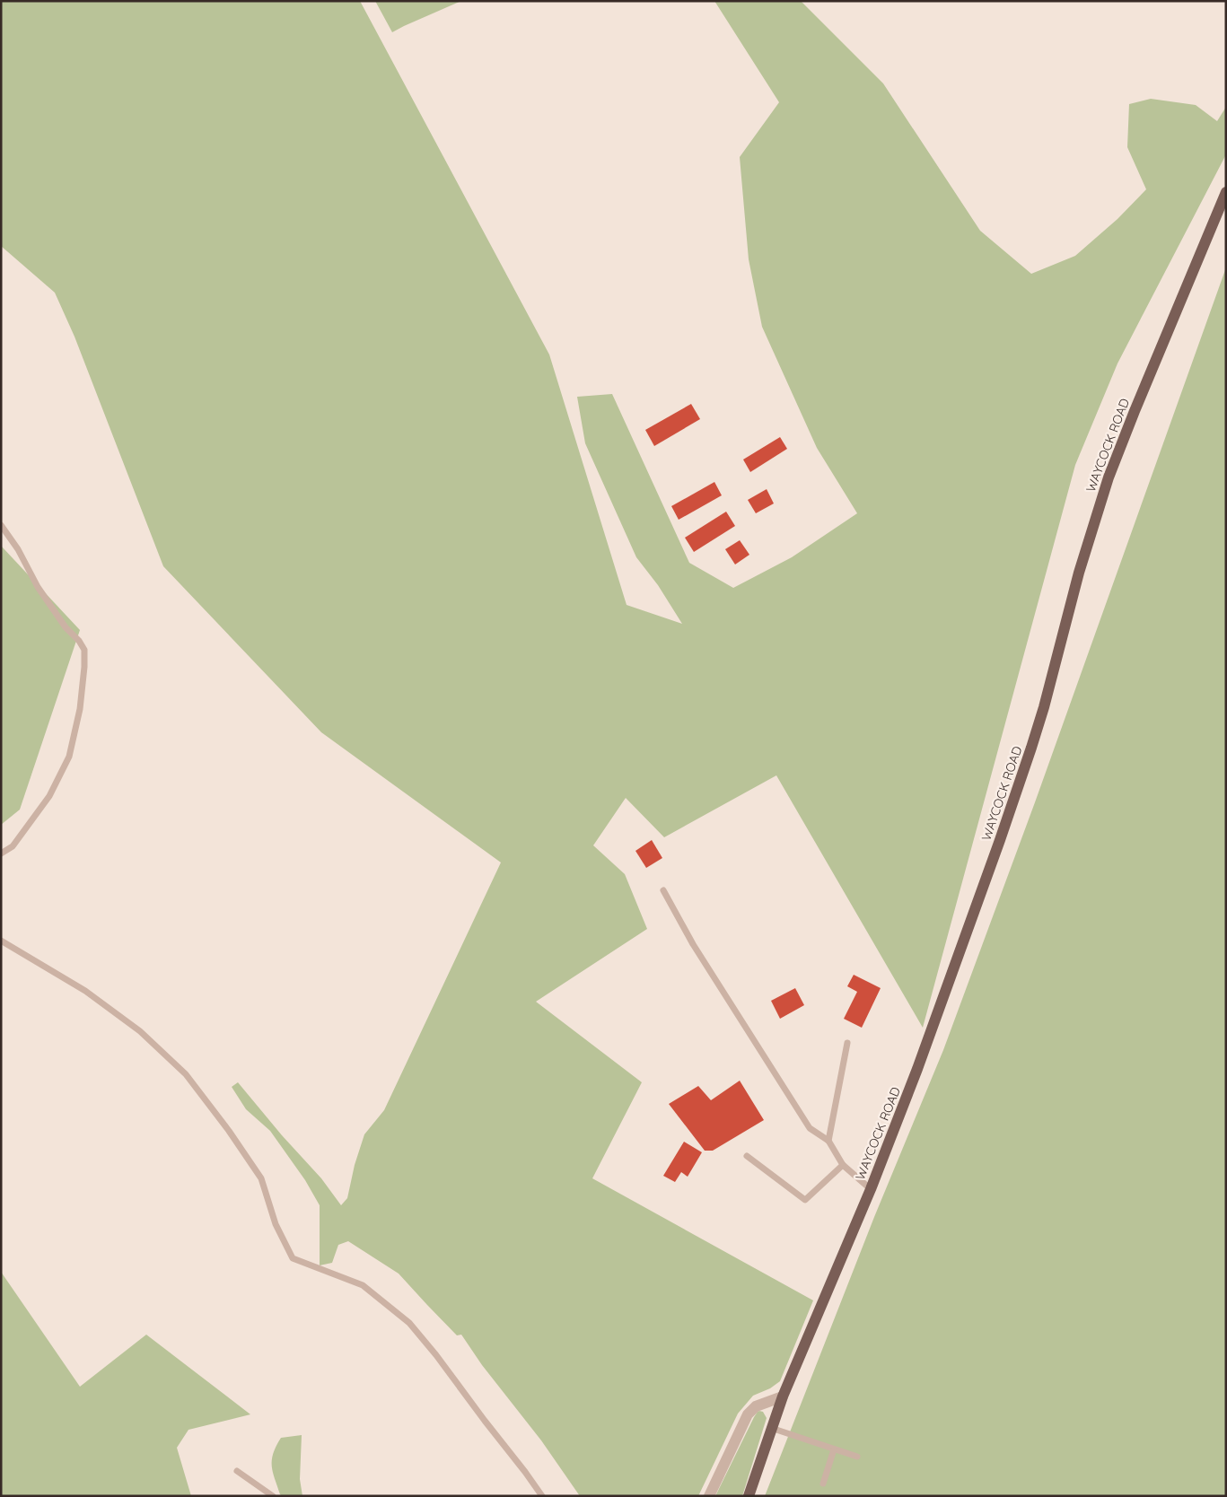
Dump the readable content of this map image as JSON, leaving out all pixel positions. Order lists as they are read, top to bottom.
{
  "streets": {
    "main road": ["WAYCOCK ROAD"]
  }
}
